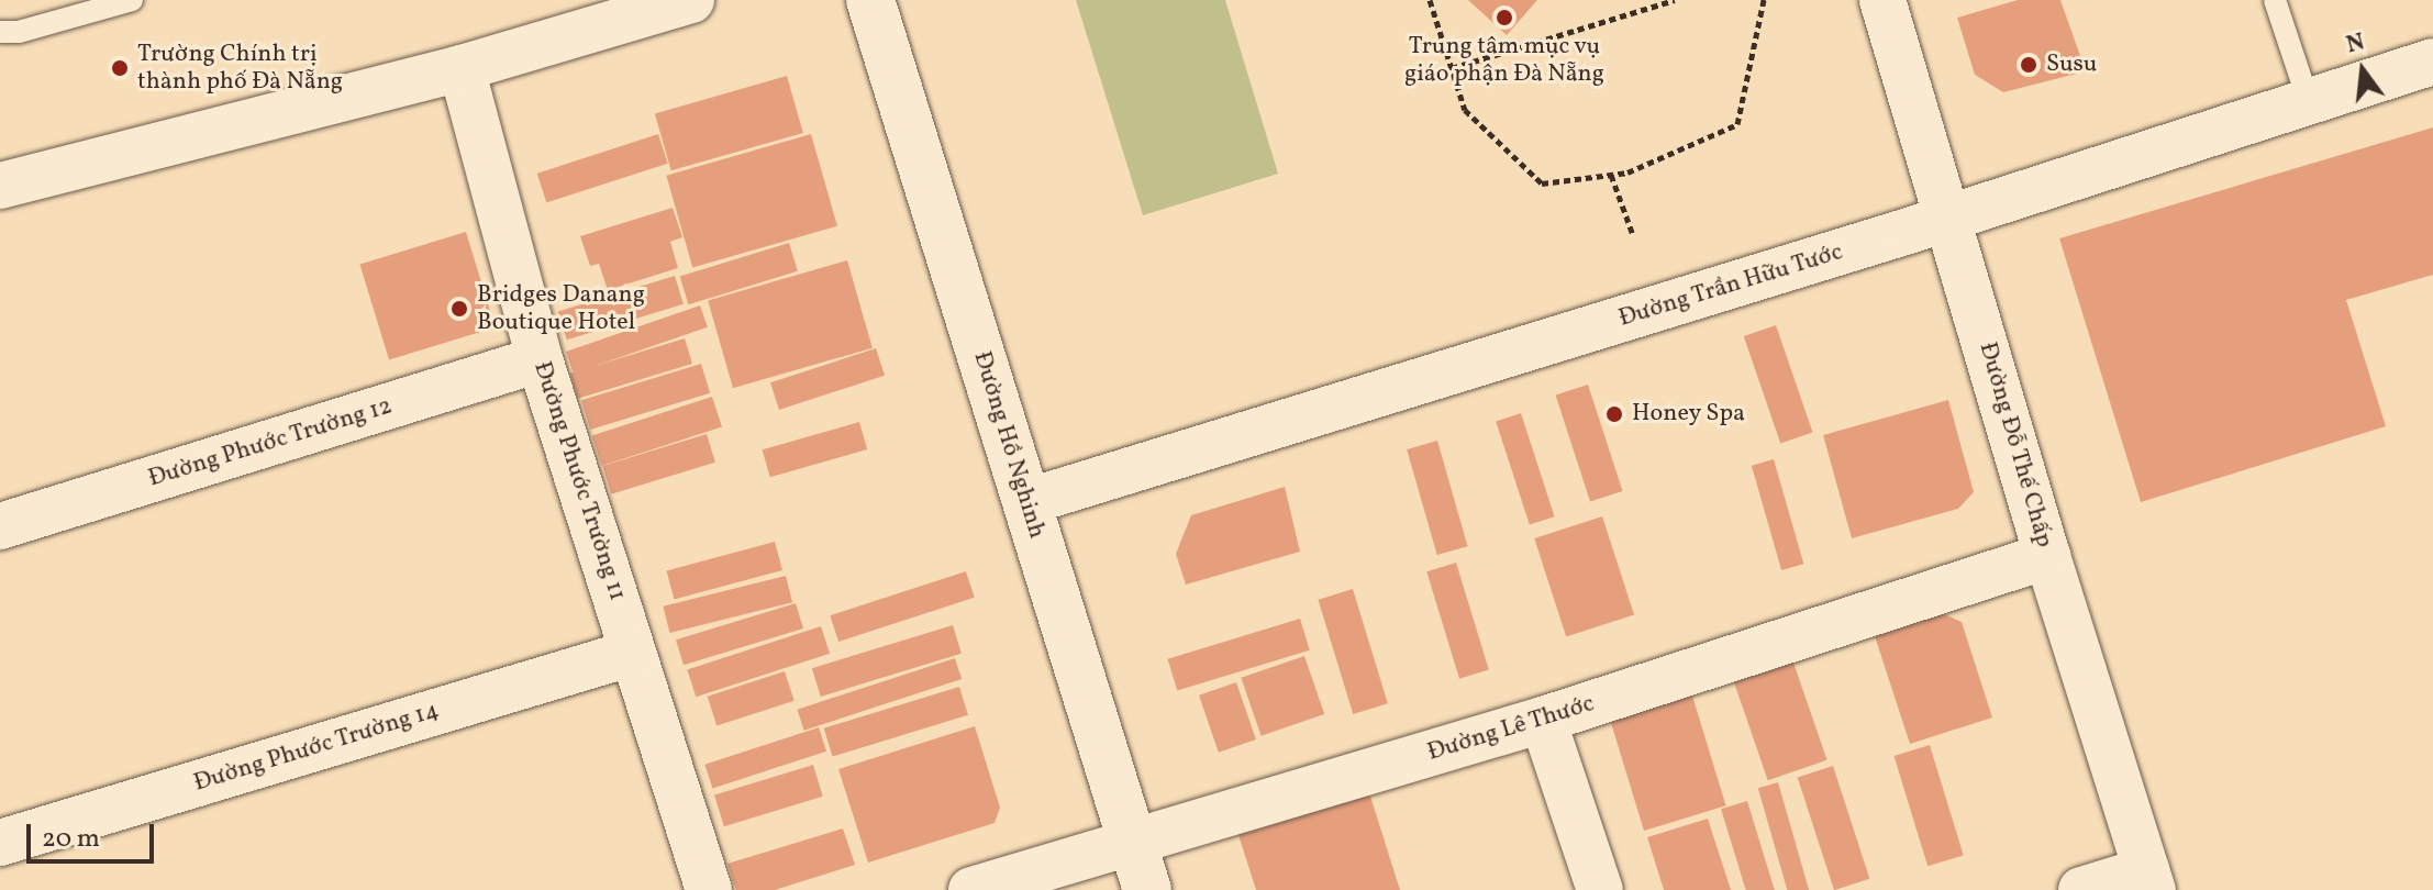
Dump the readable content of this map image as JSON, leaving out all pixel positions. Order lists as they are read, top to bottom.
{
  "streets": {
    "street": [
      "Đường Trần Hữu Tước",
      "Đường Phước Trường 12",
      "Đường Hồ Nghinh",
      "Đường Đỗ Thế Chấp",
      "Đường Phước Trường 11",
      "Đường Lê Thước",
      "Đường Phước Trường 14"
    ]
  },
  "crossings": [
    ["Đường Trần Hữu Tước", "Đường Hồ Nghinh"],
    ["Đường Trần Hữu Tước", "Đường Đỗ Thế Chấp"],
    ["Đường Phước Trường 12", "Đường Phước Trường 11"],
    ["Đường Hồ Nghinh", "Đường Lê Thước"],
    ["Đường Đỗ Thế Chấp", "Đường Lê Thước"],
    ["Đường Phước Trường 11", "Đường Phước Trường 14"]
  ],
  "places": [
    "Trung tâm mục vụ giáo phận Đà Nẵng",
    "Susu",
    "Trường Chính trị thành phố Đà Nẵng",
    "Bridges Danang Boutique Hotel",
    "Honey Spa"
  ],
  "scale_bar": "20 m",
  "north": "top"
}
